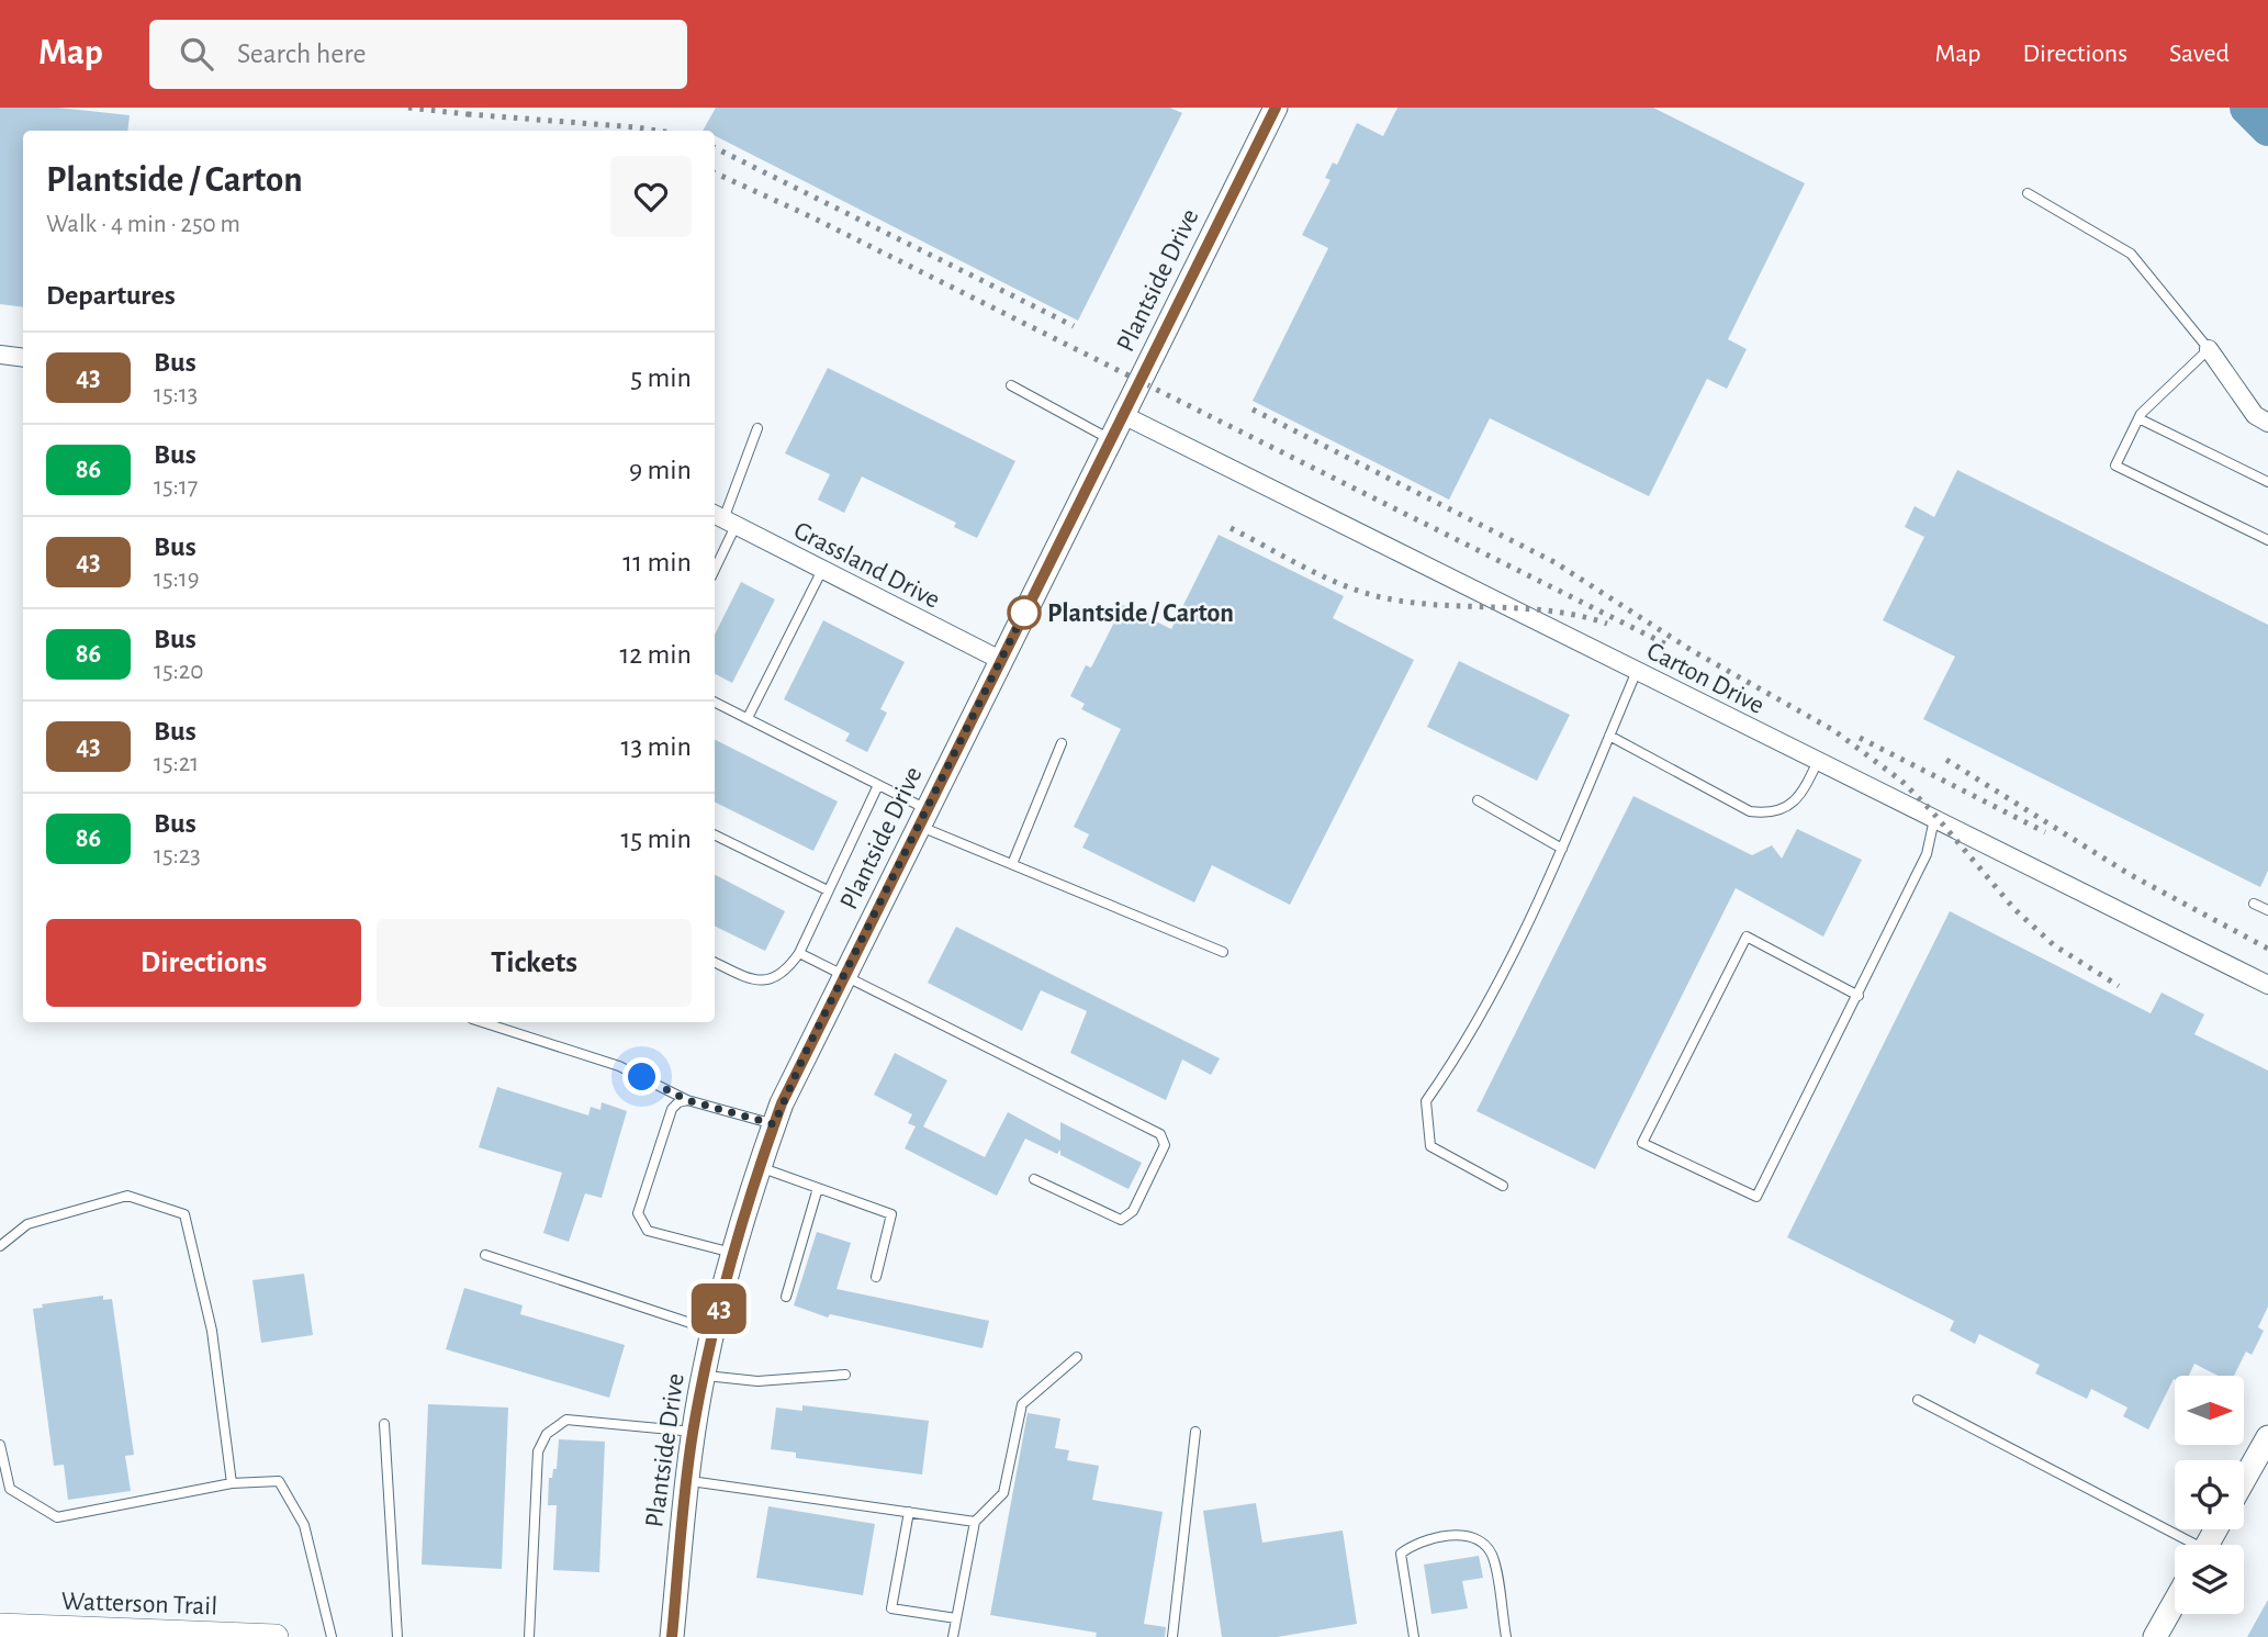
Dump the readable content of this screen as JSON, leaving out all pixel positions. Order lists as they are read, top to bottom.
{
  "streets": {
    "main road": ["Watterson Trail"],
    "street": ["Plantside Drive", "Grassland Drive", "Carton Drive"]
  },
  "crossings": [
    ["Plantside Drive", "Grassland Drive"],
    ["Plantside Drive", "Carton Drive"]
  ],
  "places": ["Plantside / Carton"],
  "lines": ["bus line 43"],
  "north": "right",
  "page": {
    "header": "Map",
    "search": "Search here",
    "nav": ["Map", "Directions", "Saved"],
    "on_map": "43",
    "heading": [
      ["Plantside / Carton", "Walk · 4 min · 250 m"],
      "Departures"
    ],
    "list": [
      {
        "mark": "43",
        "name": "Bus",
        "note": "15:13",
        "value": "5 min"
      },
      {
        "mark": "86",
        "name": "Bus",
        "note": "15:17",
        "value": "9 min"
      },
      {
        "mark": "43",
        "name": "Bus",
        "note": "15:19",
        "value": "11 min"
      },
      {
        "mark": "86",
        "name": "Bus",
        "note": "15:20",
        "value": "12 min"
      },
      {
        "mark": "43",
        "name": "Bus",
        "note": "15:21",
        "value": "13 min"
      },
      {
        "mark": "86",
        "name": "Bus",
        "note": "15:23",
        "value": "15 min"
      }
    ],
    "buttons": ["Directions", "Tickets"]
  }
}
